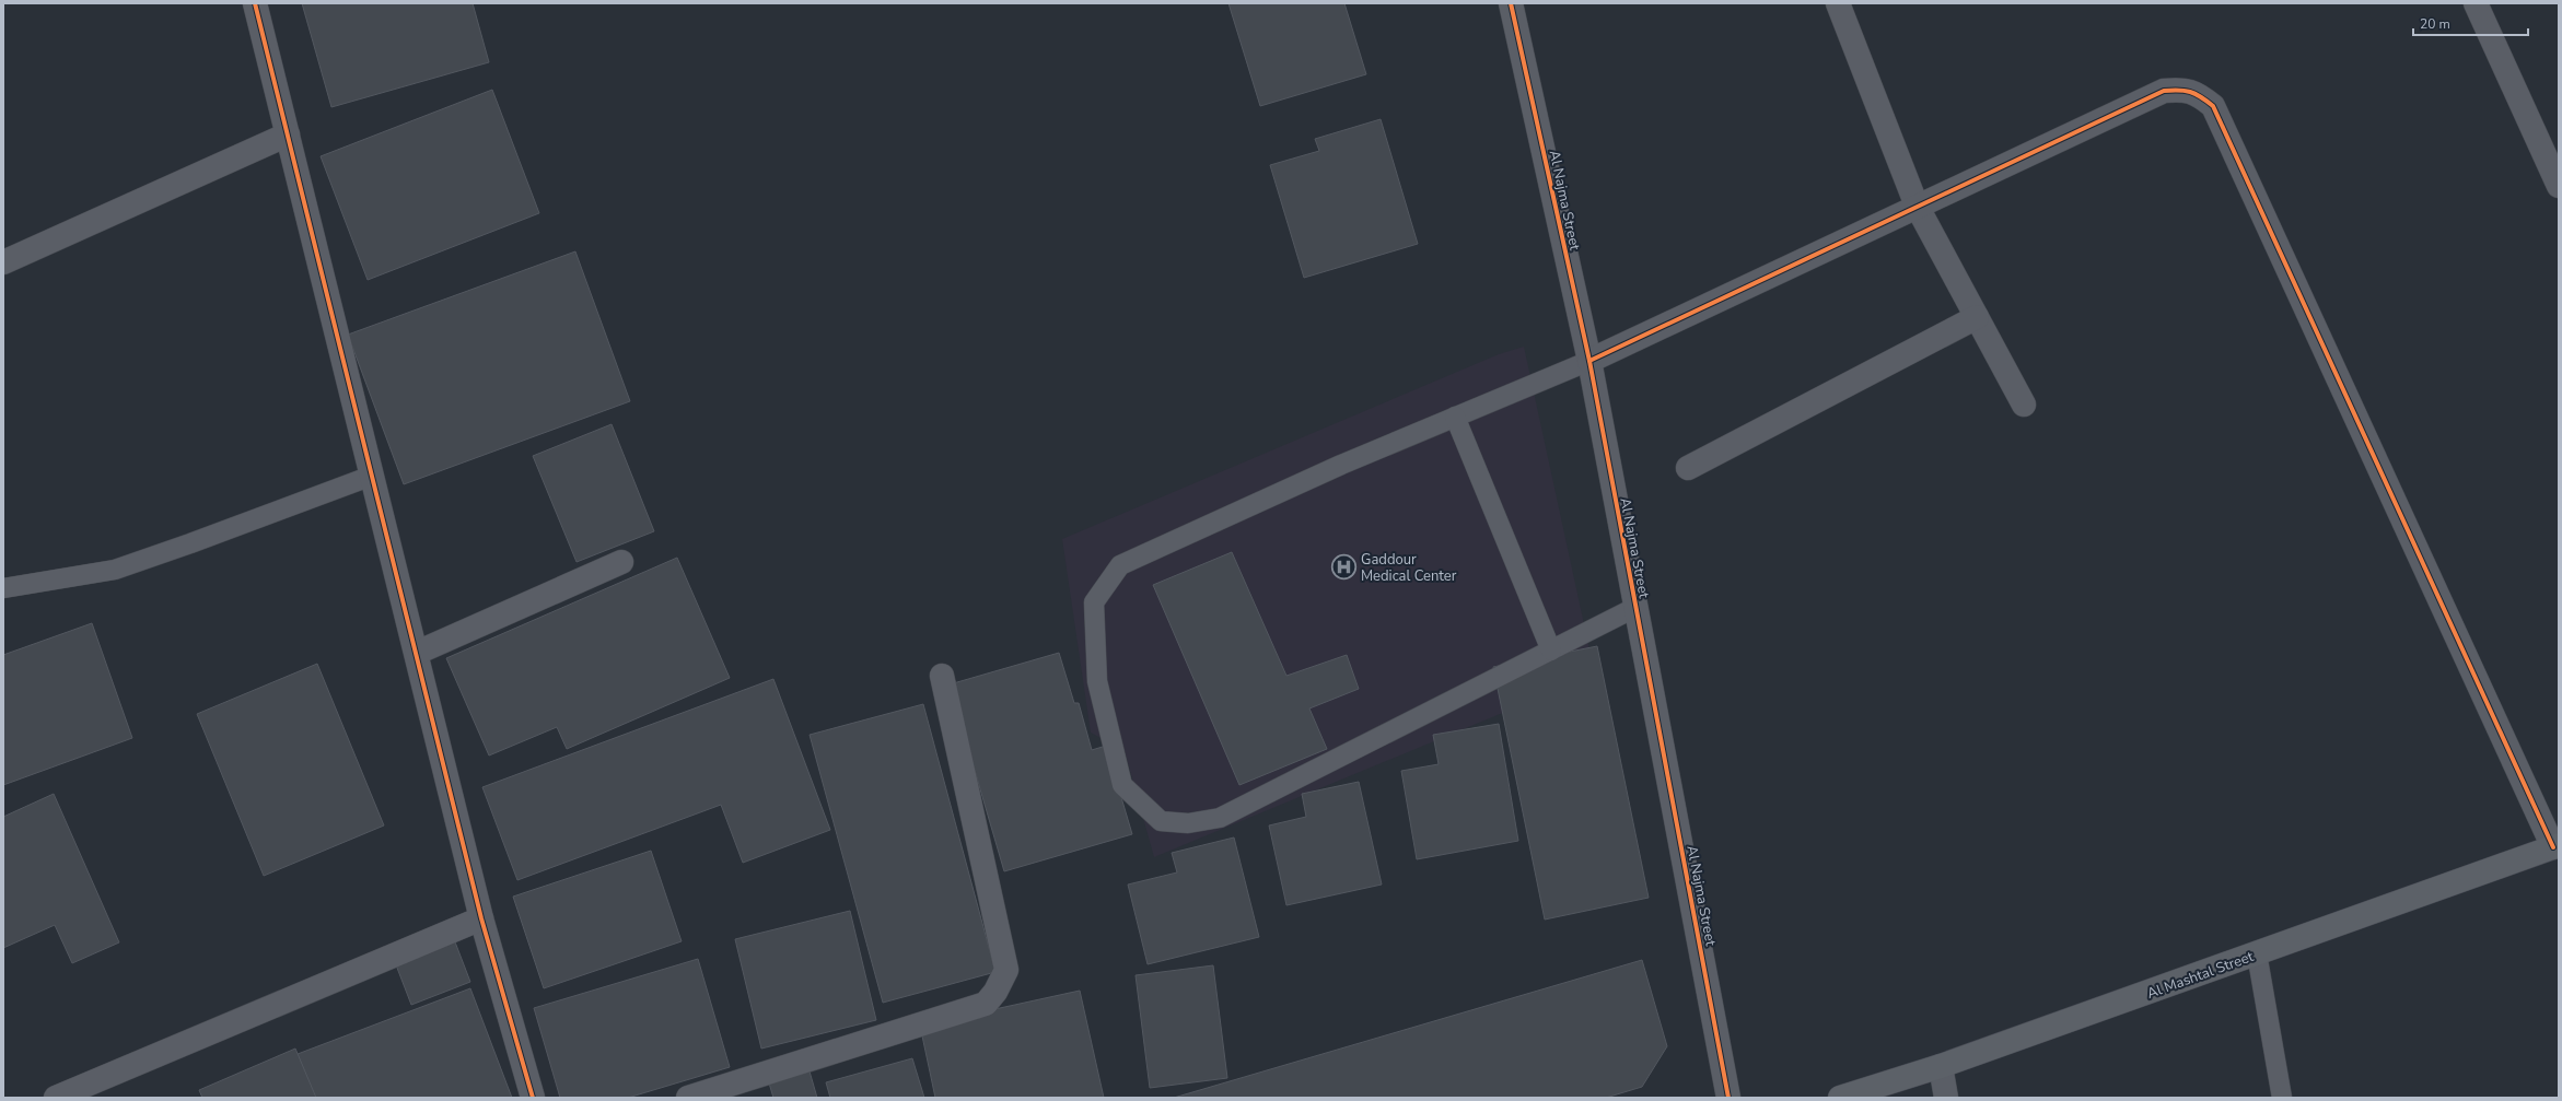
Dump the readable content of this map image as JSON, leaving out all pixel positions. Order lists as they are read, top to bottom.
{
  "streets": {
    "main road": ["Al Mashtal Street"],
    "street": ["Al Najma Street"]
  },
  "places": {
    "hospital": ["Gaddour Medical Center"]
  },
  "scale_bar": "20 m"
}
